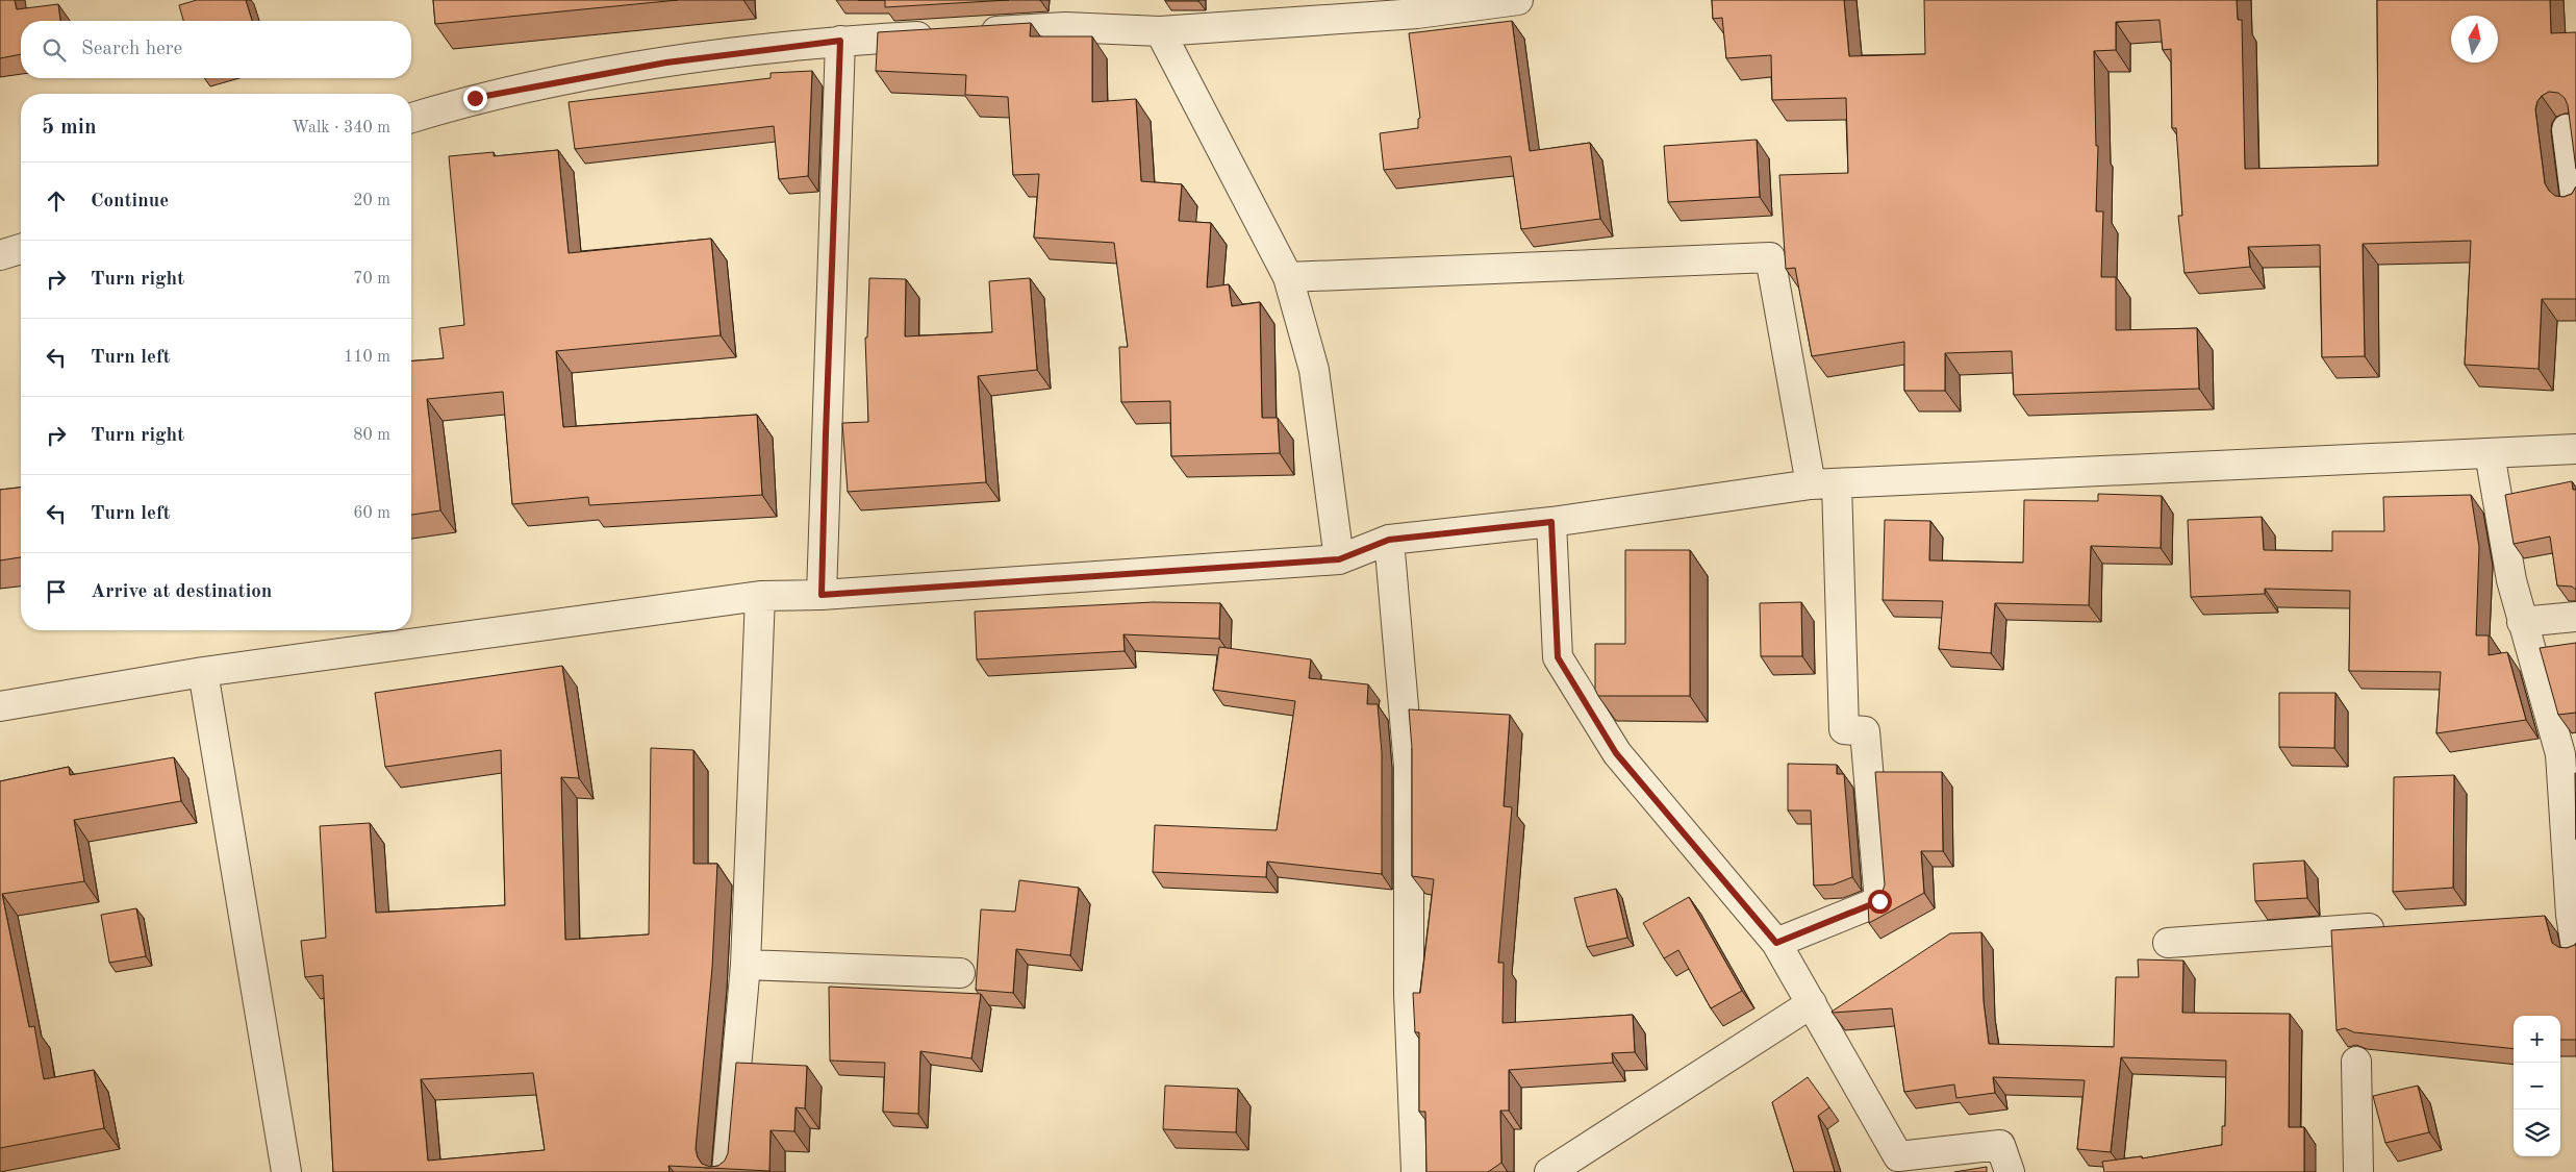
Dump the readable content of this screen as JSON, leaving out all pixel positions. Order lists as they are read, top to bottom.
{
  "north": "top",
  "page": {
    "search": "Search here",
    "heading": ["5 min", "Walk · 340 m"],
    "list": [
      ["Continue", "20 m"],
      ["Turn right", "70 m"],
      ["Turn left", "110 m"],
      ["Turn right", "80 m"],
      ["Turn left", "60 m"],
      "Arrive at destination"
    ],
    "map_buttons": ["+", "−"]
  }
}
